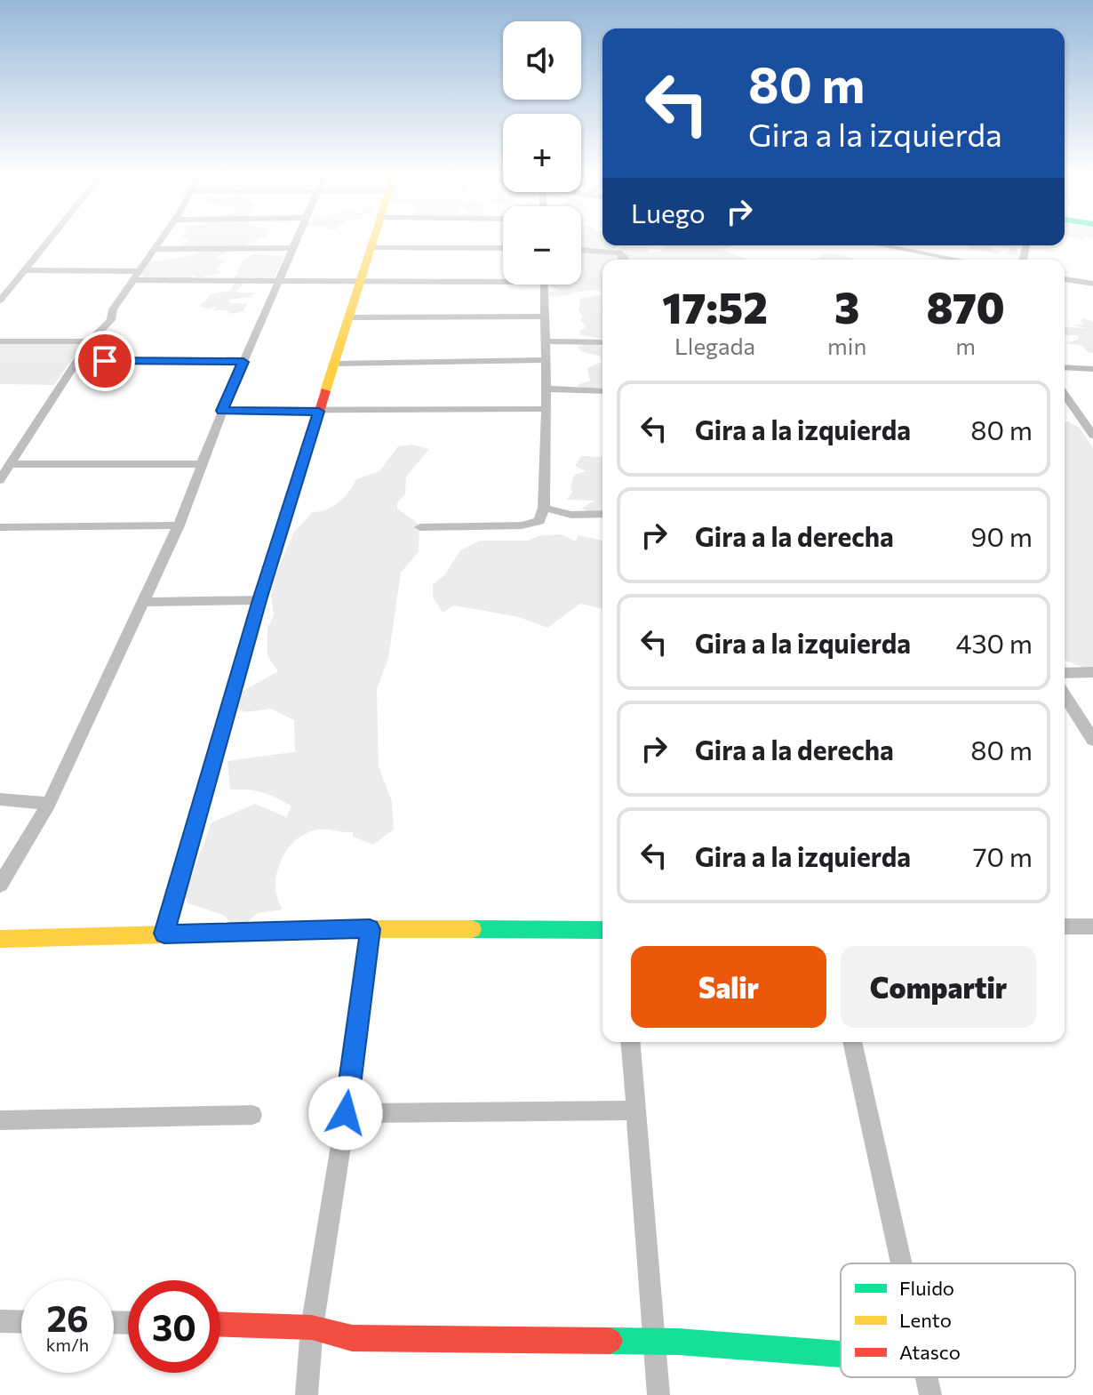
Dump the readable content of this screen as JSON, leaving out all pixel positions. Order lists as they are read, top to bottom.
{
  "legend": ["Fluido", "Lento", "Atasco"],
  "page": {
    "map_buttons": ["+", "−"],
    "turn": ["80 m", "Gira a la izquierda"],
    "then": "Luego",
    "eta": [
      "17:52",
      "Llegada",
      "3",
      "min",
      "870",
      "m"
    ],
    "list": [
      {
        "name": "Gira a la izquierda",
        "value": "80 m"
      },
      {
        "name": "Gira a la derecha",
        "value": "90 m"
      },
      {
        "name": "Gira a la izquierda",
        "value": "430 m"
      },
      {
        "name": "Gira a la derecha",
        "value": "80 m"
      },
      {
        "name": "Gira a la izquierda",
        "value": "70 m"
      }
    ],
    "buttons": ["Salir", "Compartir"],
    "speed": "26 km/h",
    "limit": "30"
  }
}
